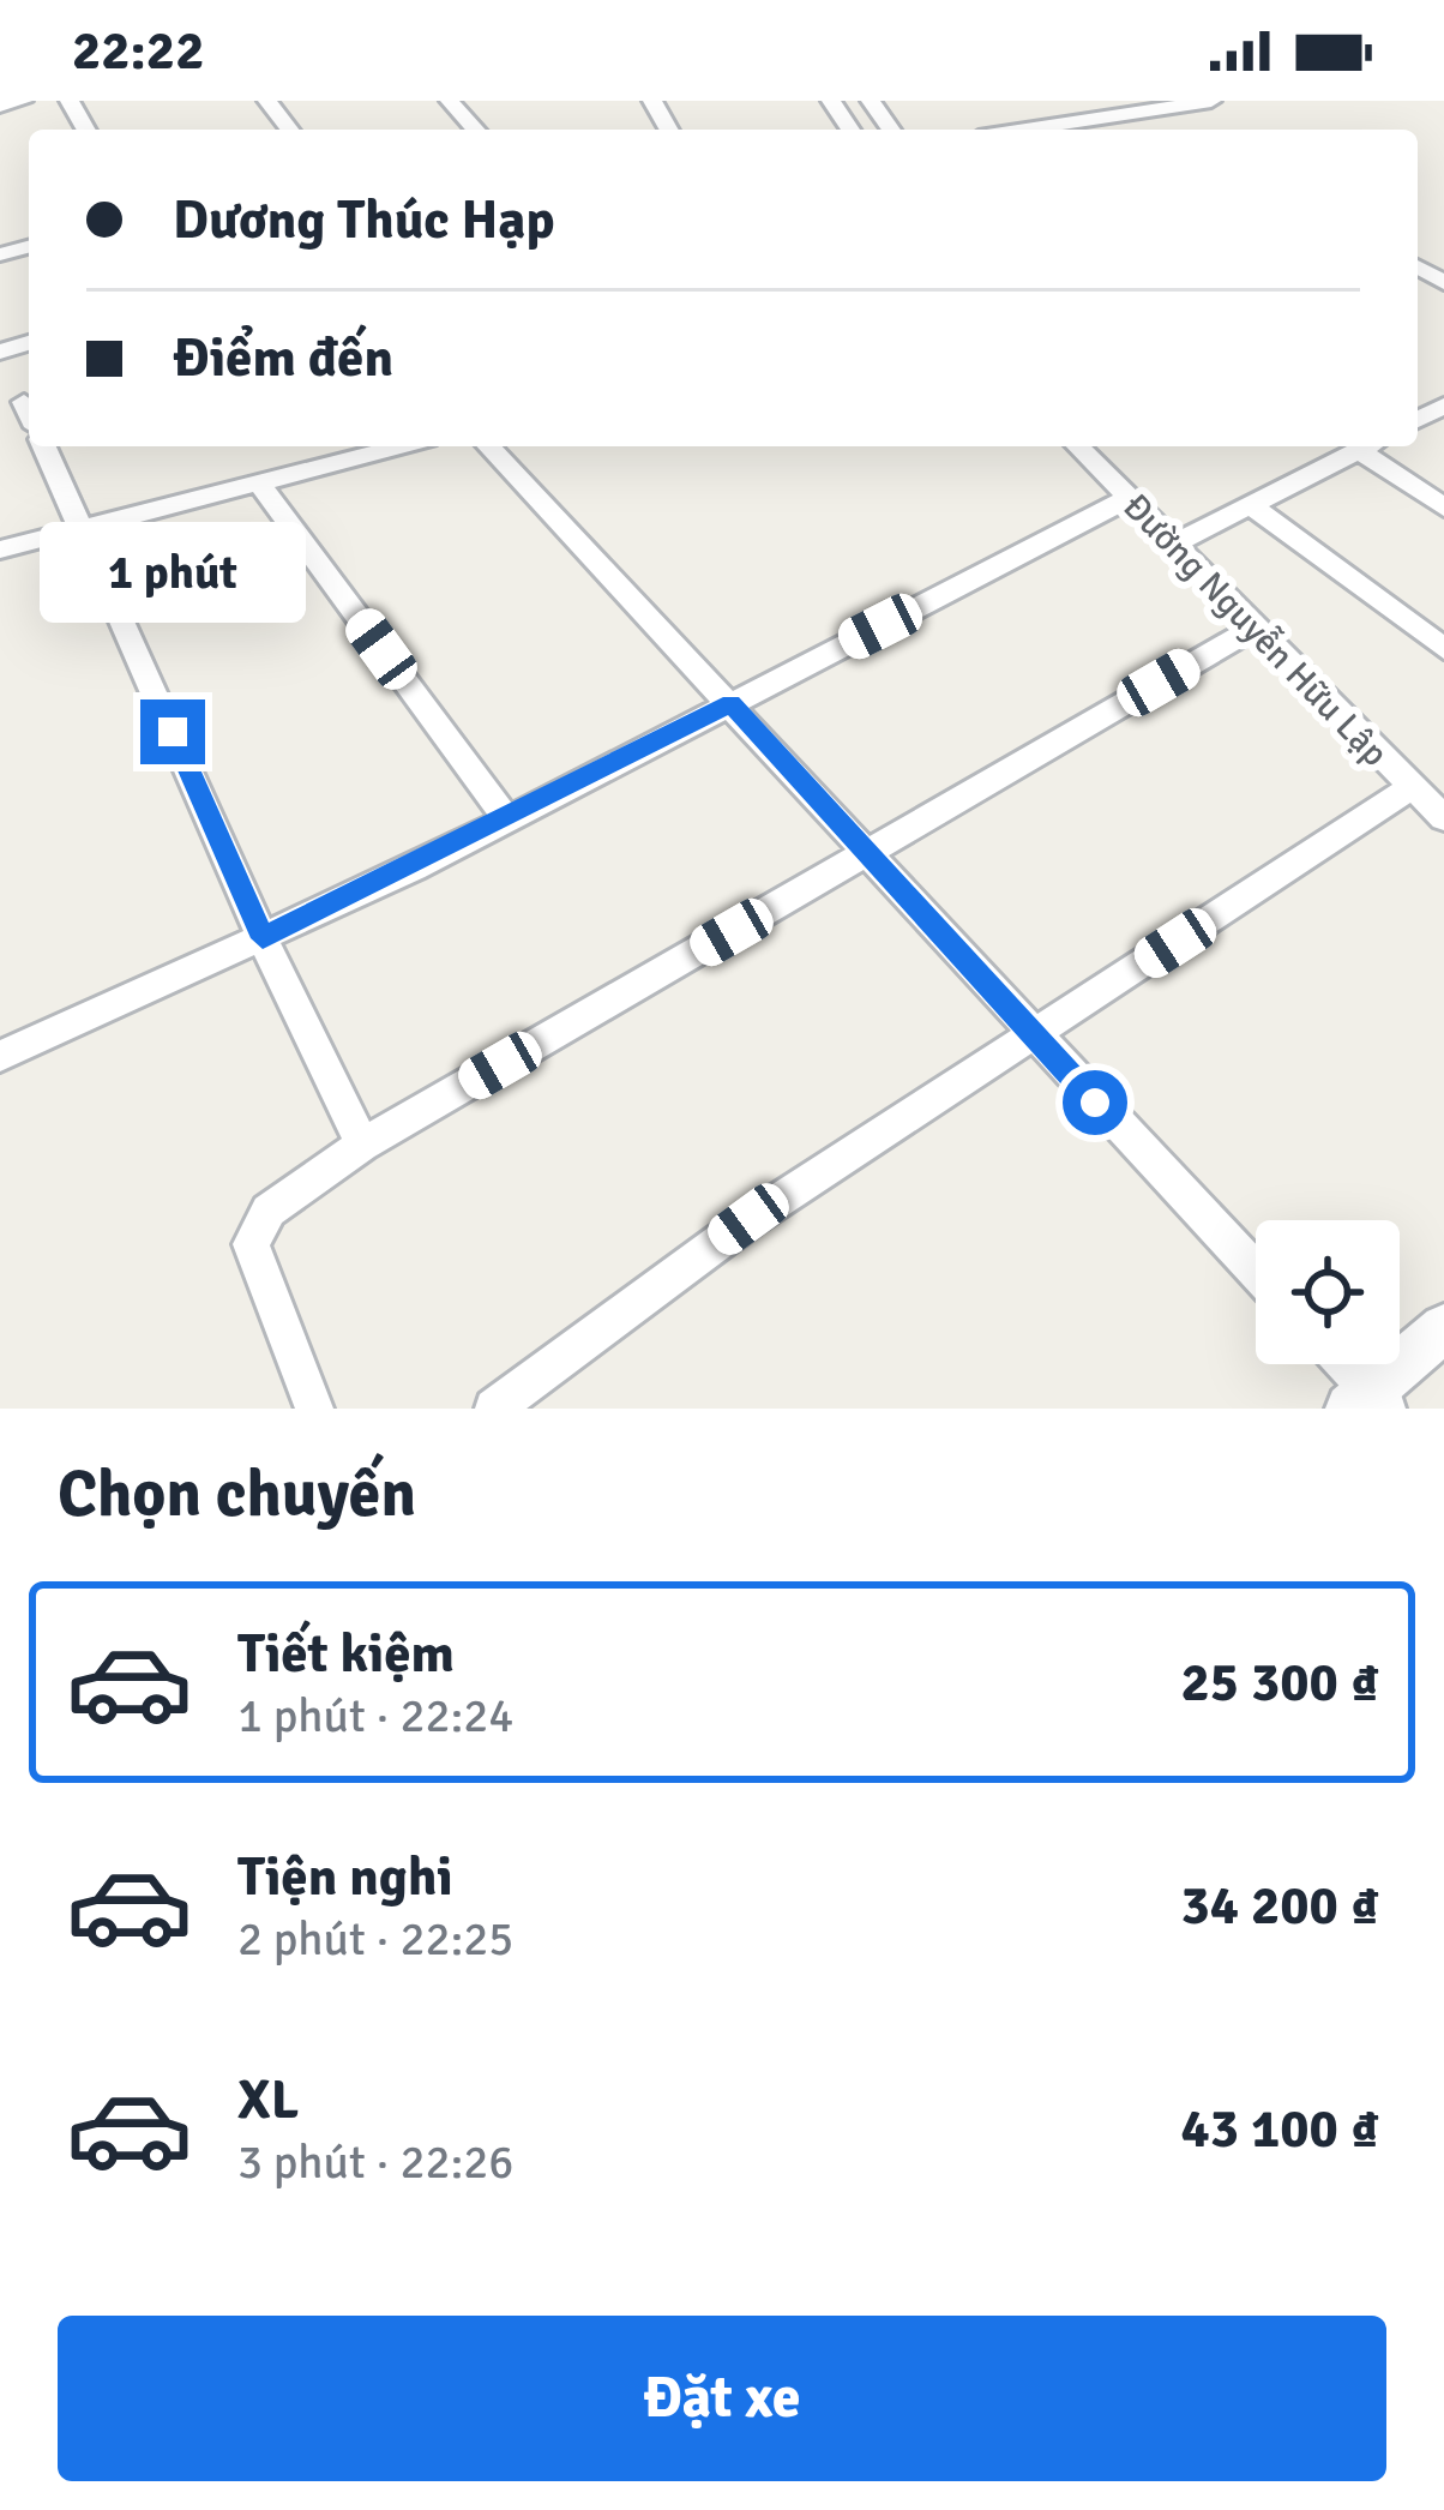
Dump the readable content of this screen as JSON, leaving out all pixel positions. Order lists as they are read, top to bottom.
{
  "streets": {
    "street": ["Đường Nguyễn Hữu Lập"]
  },
  "page": {
    "status": "22:22",
    "banner": ["Dương Thúc Hạp", "Điểm đến"],
    "bubble": "1 phút",
    "heading": "Chọn chuyến",
    "list": [
      {
        "name": "Tiết kiệm",
        "note": "1 phút · 22:24",
        "value": "25 300 ₫"
      },
      {
        "name": "Tiện nghi",
        "note": "2 phút · 22:25",
        "value": "34 200 ₫"
      },
      {
        "name": "XL",
        "note": "3 phút · 22:26",
        "value": "43 100 ₫"
      }
    ],
    "buttons": "Đặt xe"
  }
}
